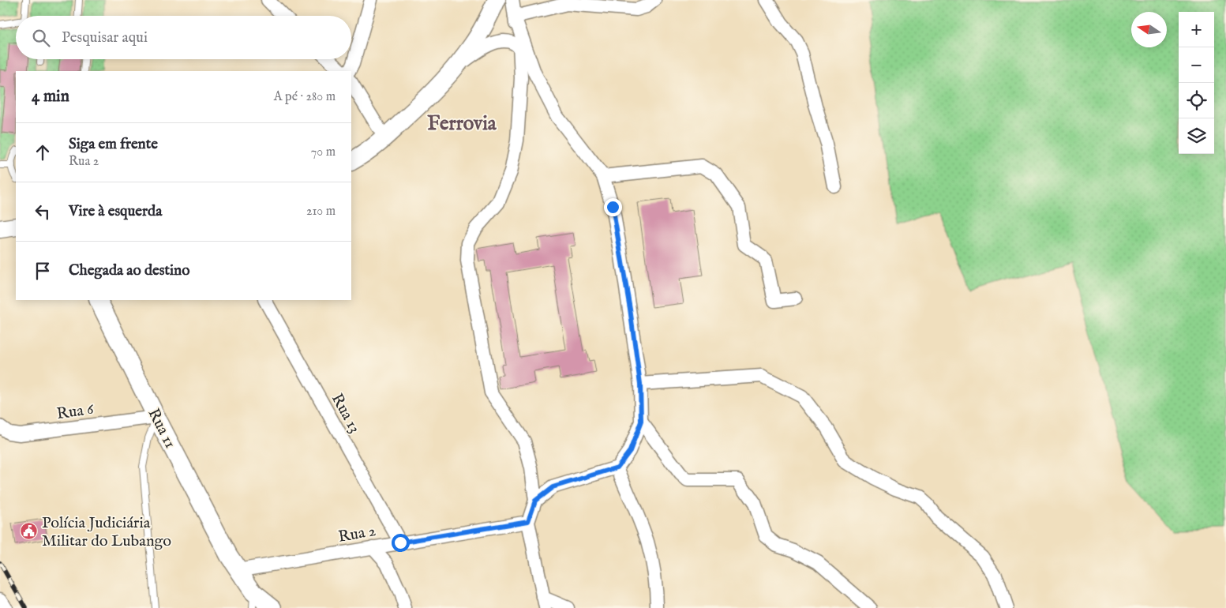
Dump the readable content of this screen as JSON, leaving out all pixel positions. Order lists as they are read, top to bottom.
{
  "streets": {
    "street": [
      "Rua 6",
      "Rua 13",
      "Rua 11",
      "Rua 2"
    ]
  },
  "crossings": [
    ["Rua 6", "Rua 11"],
    ["Rua 13", "Rua 2"],
    ["Rua 11", "Rua 2"]
  ],
  "districts": ["Ferrovia"],
  "places": {
    "public building": ["Polícia Judiciária Militar do Lubango"]
  },
  "north": "left",
  "page": {
    "map_buttons": ["+", "−"],
    "search": "Pesquisar aqui",
    "heading": ["4 min", "A pé · 280 m"],
    "list": [
      ["Siga em frente", "Rua 2", "70 m"],
      ["Vire à esquerda", "210 m"],
      "Chegada ao destino"
    ]
  }
}
